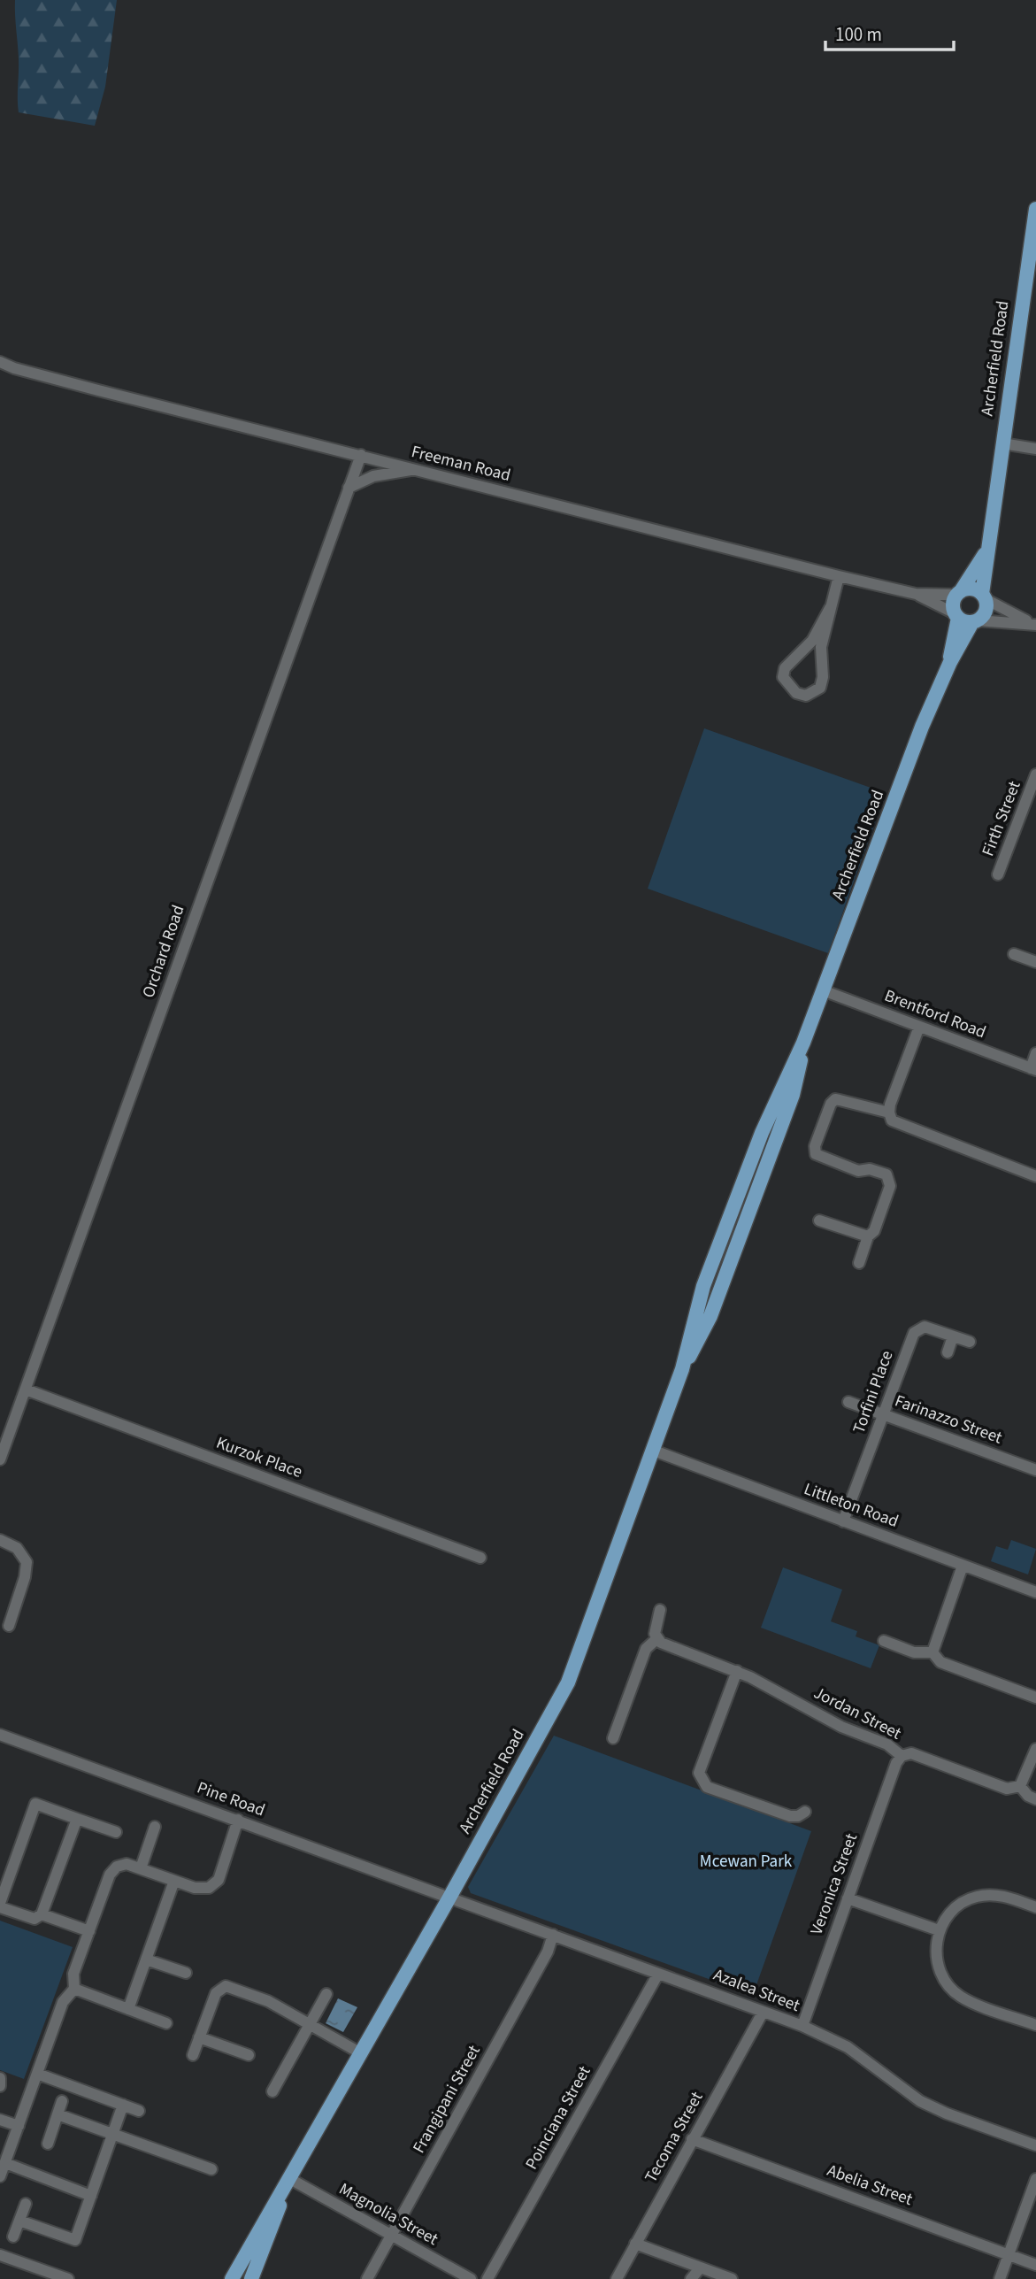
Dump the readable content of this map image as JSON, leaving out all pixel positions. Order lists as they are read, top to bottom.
{
  "streets": {
    "main road": ["Archerfield Road"],
    "street": [
      "Freeman Road",
      "Firth Street",
      "Orchard Road",
      "Brentford Road",
      "Torfini Place",
      "Farinazzo Street",
      "Kurzok Place",
      "Littleton Road",
      "Jordan Street",
      "Pine Road",
      "Veronica Street",
      "Azalea Street",
      "Frangipani Street",
      "Poinciana Street",
      "Tecoma Street",
      "Abelia Street",
      "Magnolia Street"
    ]
  },
  "crossings": [
    ["Archerfield Road", "Freeman Road"],
    ["Archerfield Road", "Brentford Road"],
    ["Archerfield Road", "Littleton Road"],
    ["Archerfield Road", "Pine Road"],
    ["Archerfield Road", "Azalea Street"],
    ["Archerfield Road", "Magnolia Street"],
    ["Freeman Road", "Orchard Road"],
    ["Orchard Road", "Kurzok Place"],
    ["Torfini Place", "Farinazzo Street"],
    ["Torfini Place", "Littleton Road"],
    ["Jordan Street", "Veronica Street"],
    ["Pine Road", "Azalea Street"],
    ["Veronica Street", "Azalea Street"],
    ["Azalea Street", "Frangipani Street"],
    ["Azalea Street", "Poinciana Street"],
    ["Azalea Street", "Tecoma Street"],
    ["Frangipani Street", "Magnolia Street"],
    ["Tecoma Street", "Abelia Street"]
  ],
  "parks": ["Mcewan Park"],
  "scale_bar": "100 m"
}
